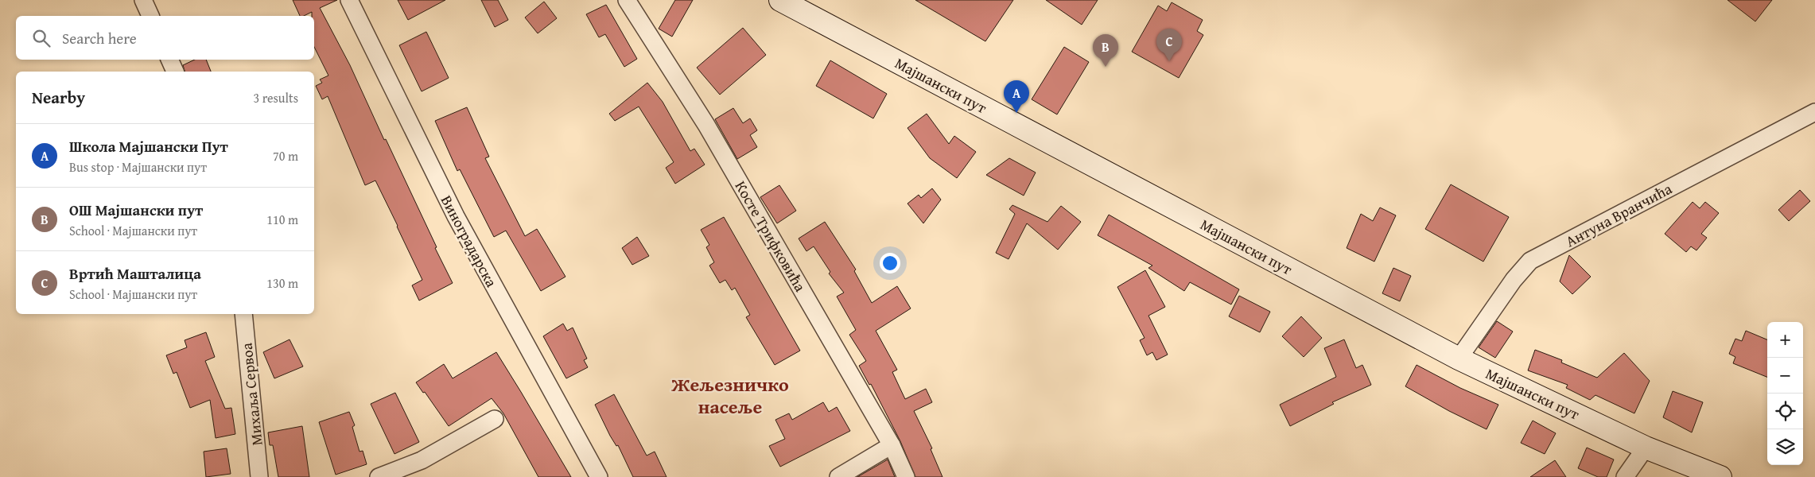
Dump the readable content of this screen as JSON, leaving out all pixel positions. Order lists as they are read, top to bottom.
{
  "streets": {
    "street": [
      "Мајшански пут",
      "Антуна Вранчића",
      "Косте Трифковића",
      "Виноградарска",
      "Михаља Сервоа"
    ]
  },
  "crossings": [
    ["Мајшански пут", "Антуна Вранчића"]
  ],
  "districts": ["Жељезничко насеље"],
  "page": {
    "search": "Search here",
    "pins": ["C", "B", "A"],
    "heading": ["Nearby", "3 results"],
    "list": [
      {
        "mark": "A",
        "name": "Школа Мајшански Пут",
        "note": "Bus stop · Мајшански пут",
        "value": "70 m"
      },
      {
        "mark": "B",
        "name": "ОШ Мајшански пут",
        "note": "School · Мајшански пут",
        "value": "110 m"
      },
      {
        "mark": "C",
        "name": "Вртић Машталица",
        "note": "School · Мајшански пут",
        "value": "130 m"
      }
    ],
    "map_buttons": ["+", "−"]
  }
}
